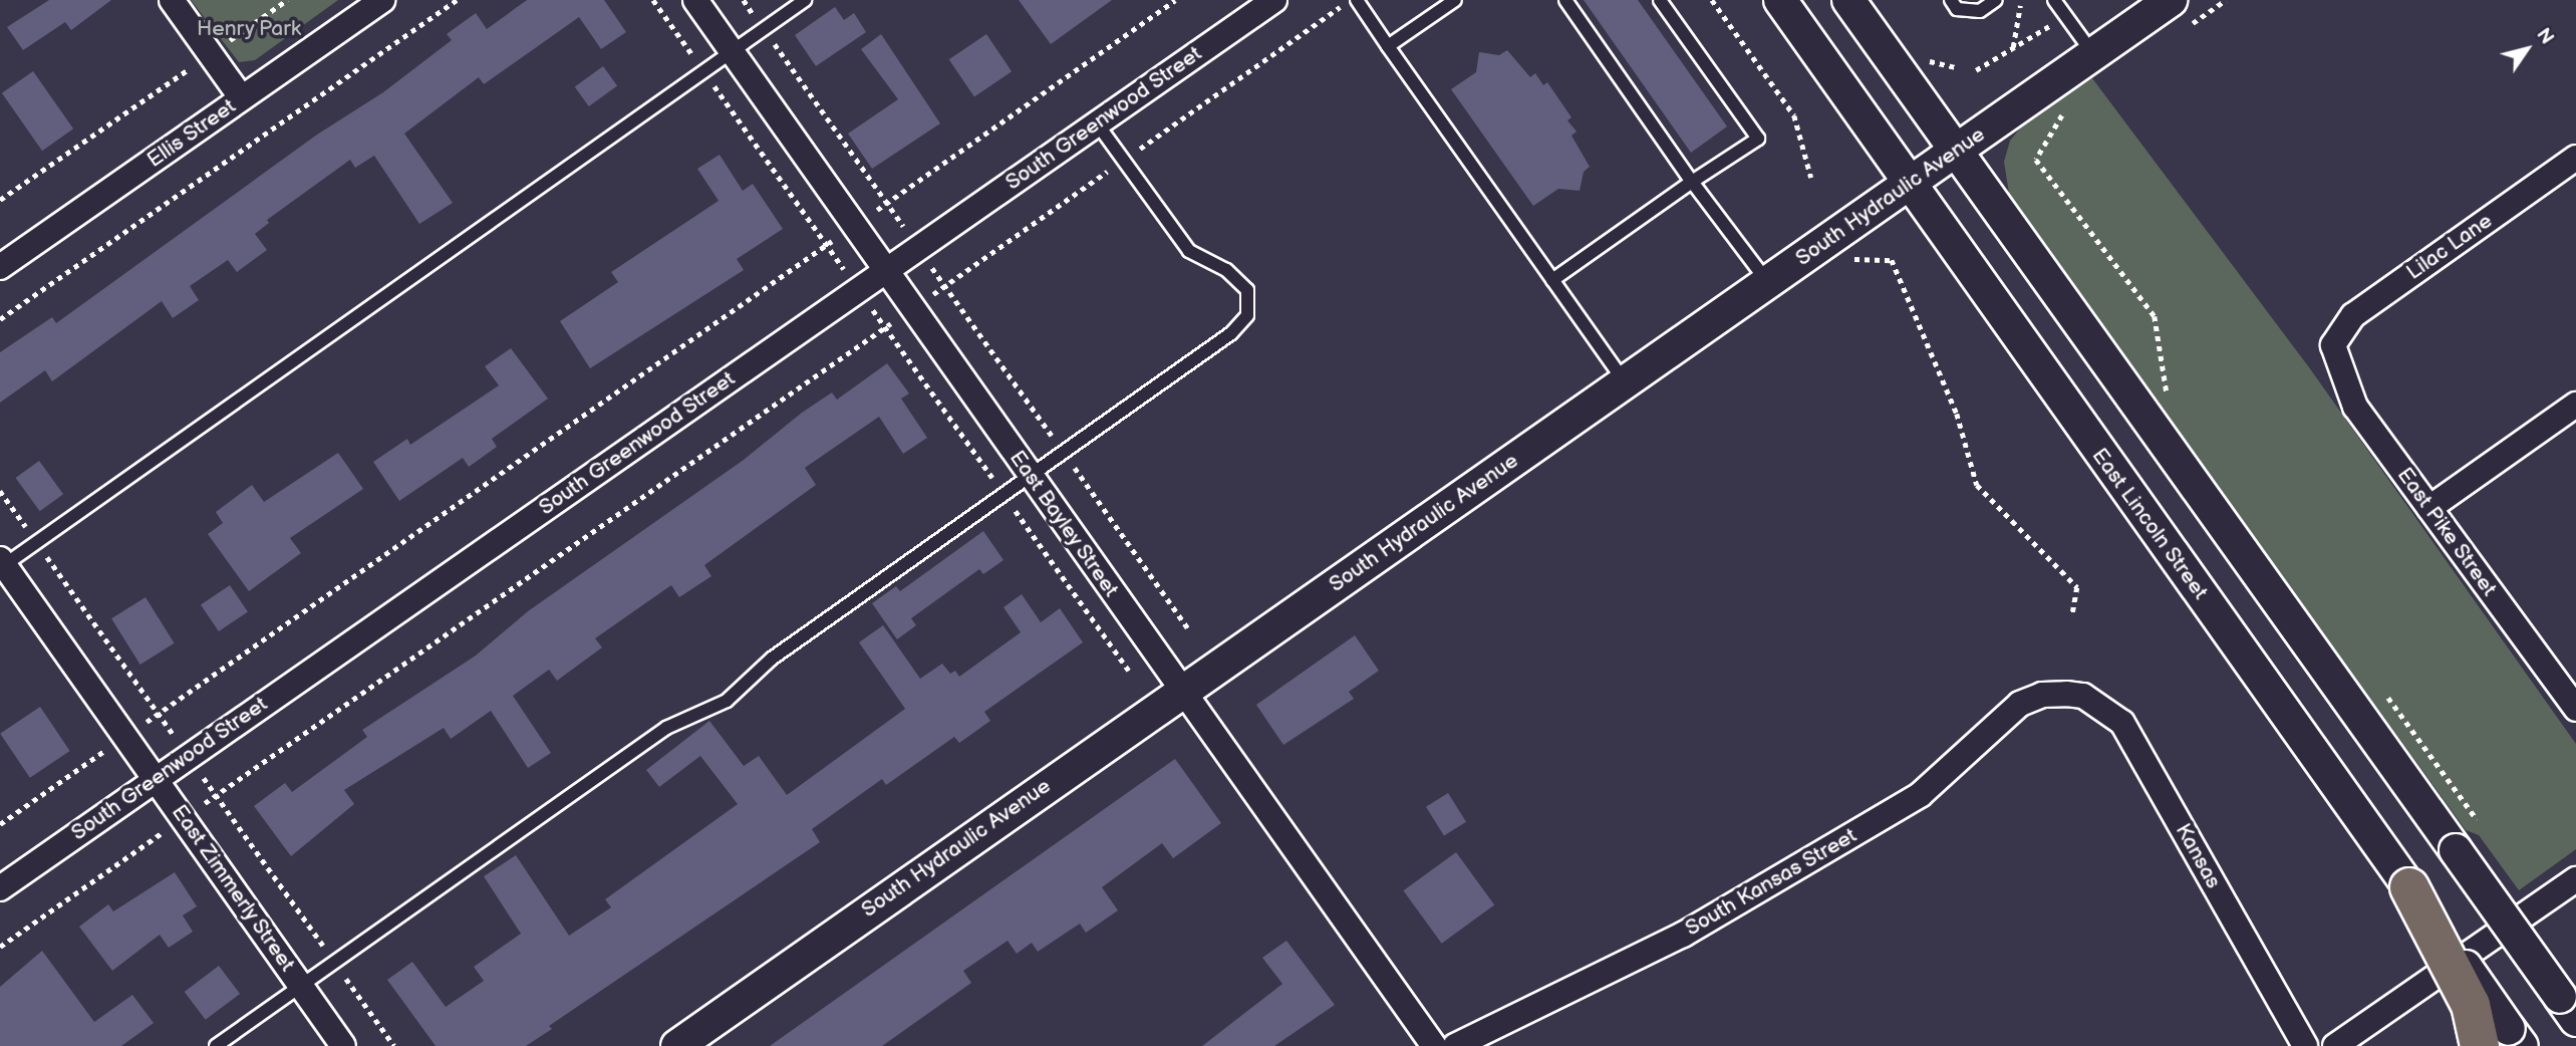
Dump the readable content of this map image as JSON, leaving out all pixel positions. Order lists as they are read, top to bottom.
{
  "streets": {
    "street": [
      "South Greenwood Street",
      "Ellis Street",
      "South Hydraulic Avenue",
      "Lilac Lane",
      "East Bayley Street",
      "East Lincoln Street",
      "East Pike Street",
      "Kansas",
      "South Kansas Street",
      "East Zimmerly Street"
    ]
  },
  "crossings": [
    ["South Greenwood Street", "East Bayley Street"],
    ["South Greenwood Street", "East Zimmerly Street"],
    ["South Hydraulic Avenue", "East Bayley Street"],
    ["South Hydraulic Avenue", "East Lincoln Street"],
    ["Lilac Lane", "East Pike Street"],
    ["Kansas", "South Kansas Street"]
  ],
  "parks": ["Henry Park"],
  "north": "top right"
}
